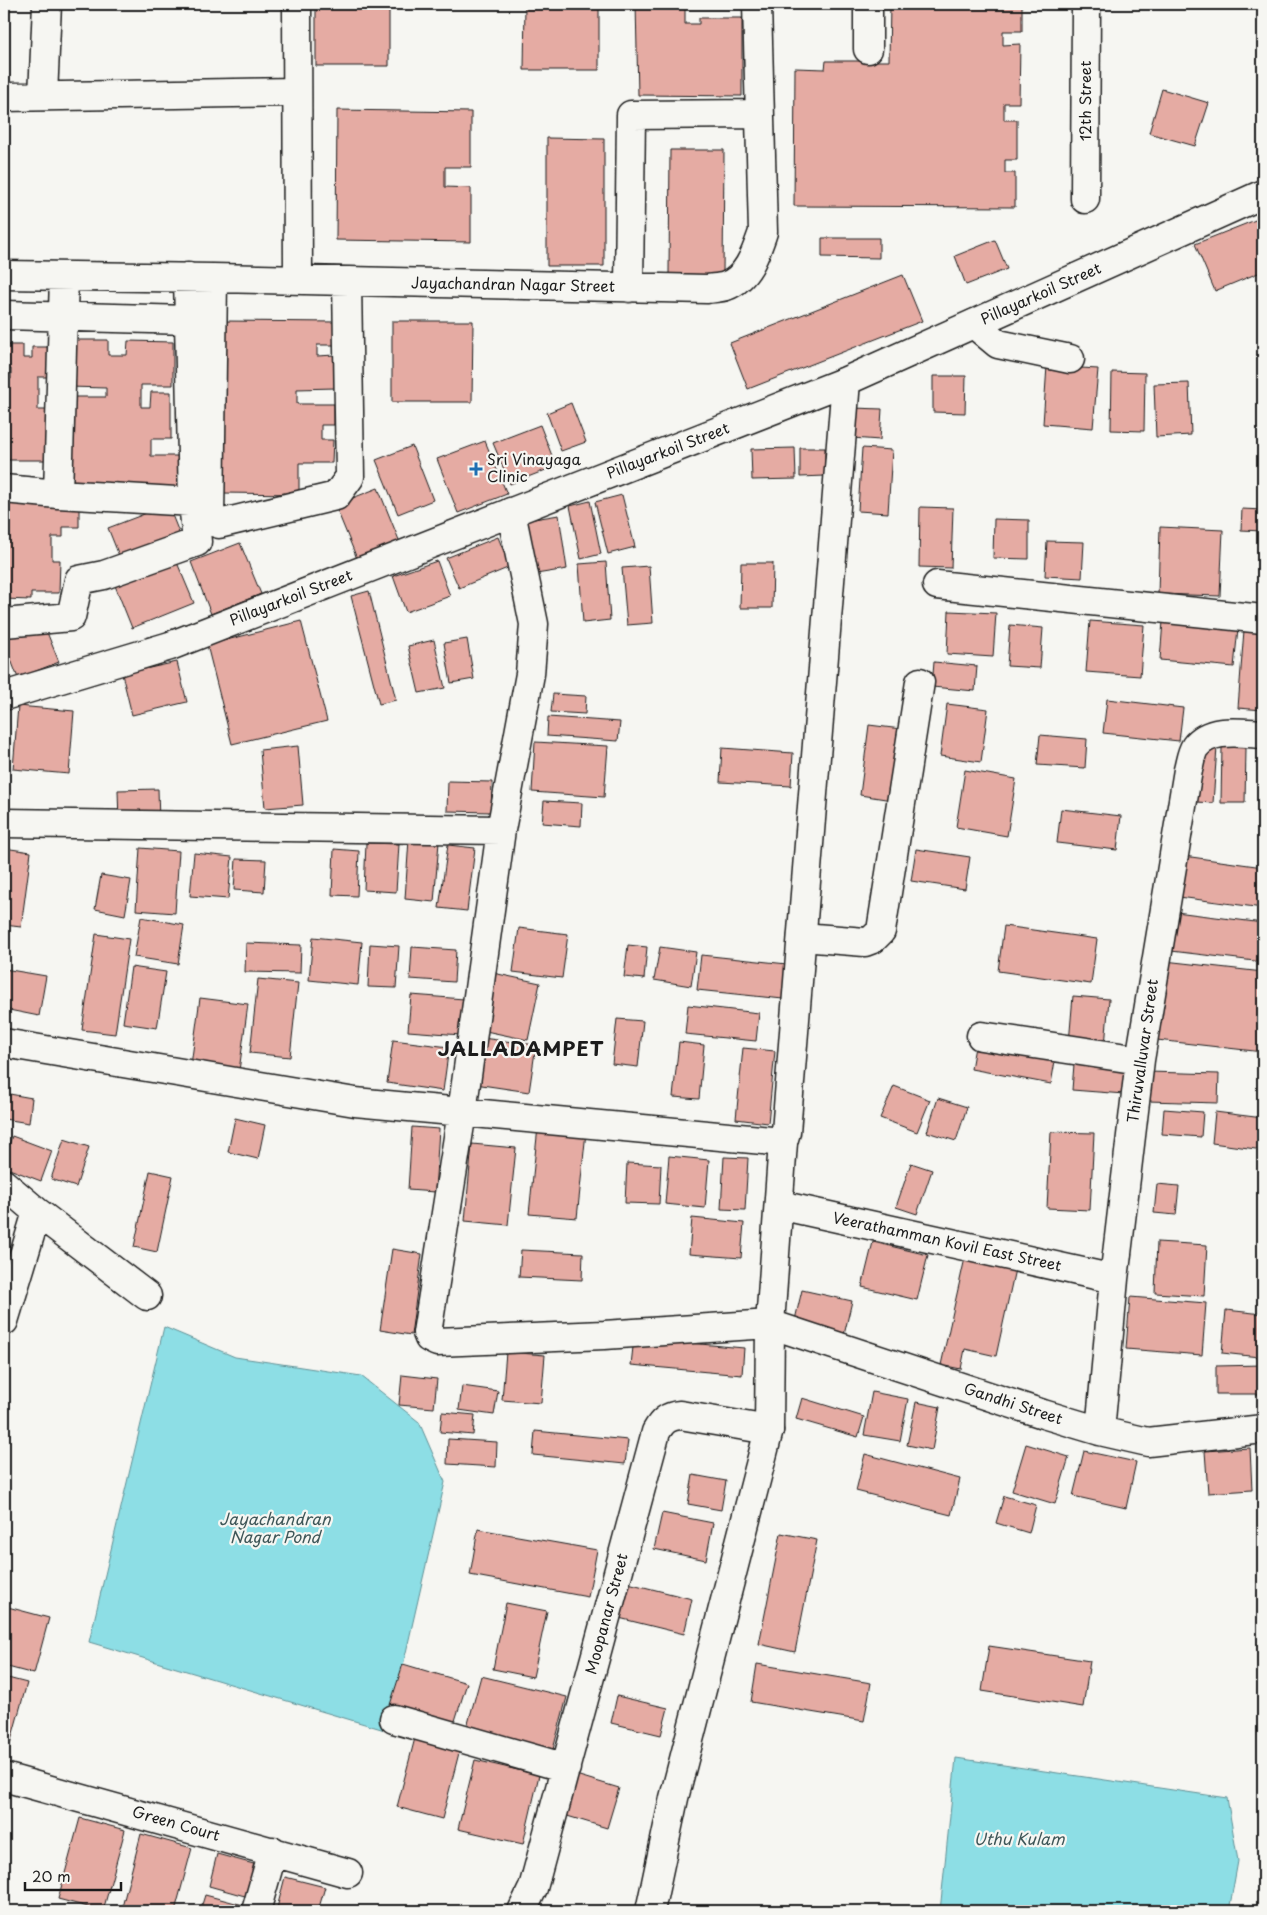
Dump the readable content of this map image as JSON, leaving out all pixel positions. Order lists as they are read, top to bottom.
{
  "streets": {
    "street": [
      "12th Street",
      "Jayachandran Nagar Street",
      "Pillayarkoil Street",
      "Thiruvalluvar Street",
      "Veerathamman Kovil East Street",
      "Gandhi Street",
      "Moopanar Street",
      "Green Court"
    ]
  },
  "crossings": [
    ["Thiruvalluvar Street", "Veerathamman Kovil East Street"],
    ["Thiruvalluvar Street", "Gandhi Street"]
  ],
  "districts": ["JALLADAMPET"],
  "water": ["Jayachandran Nagar Pond", "Uthu Kulam"],
  "places": {
    "health": ["Sri Vinayaga Clinic"]
  },
  "scale_bar": "20 m"
}
